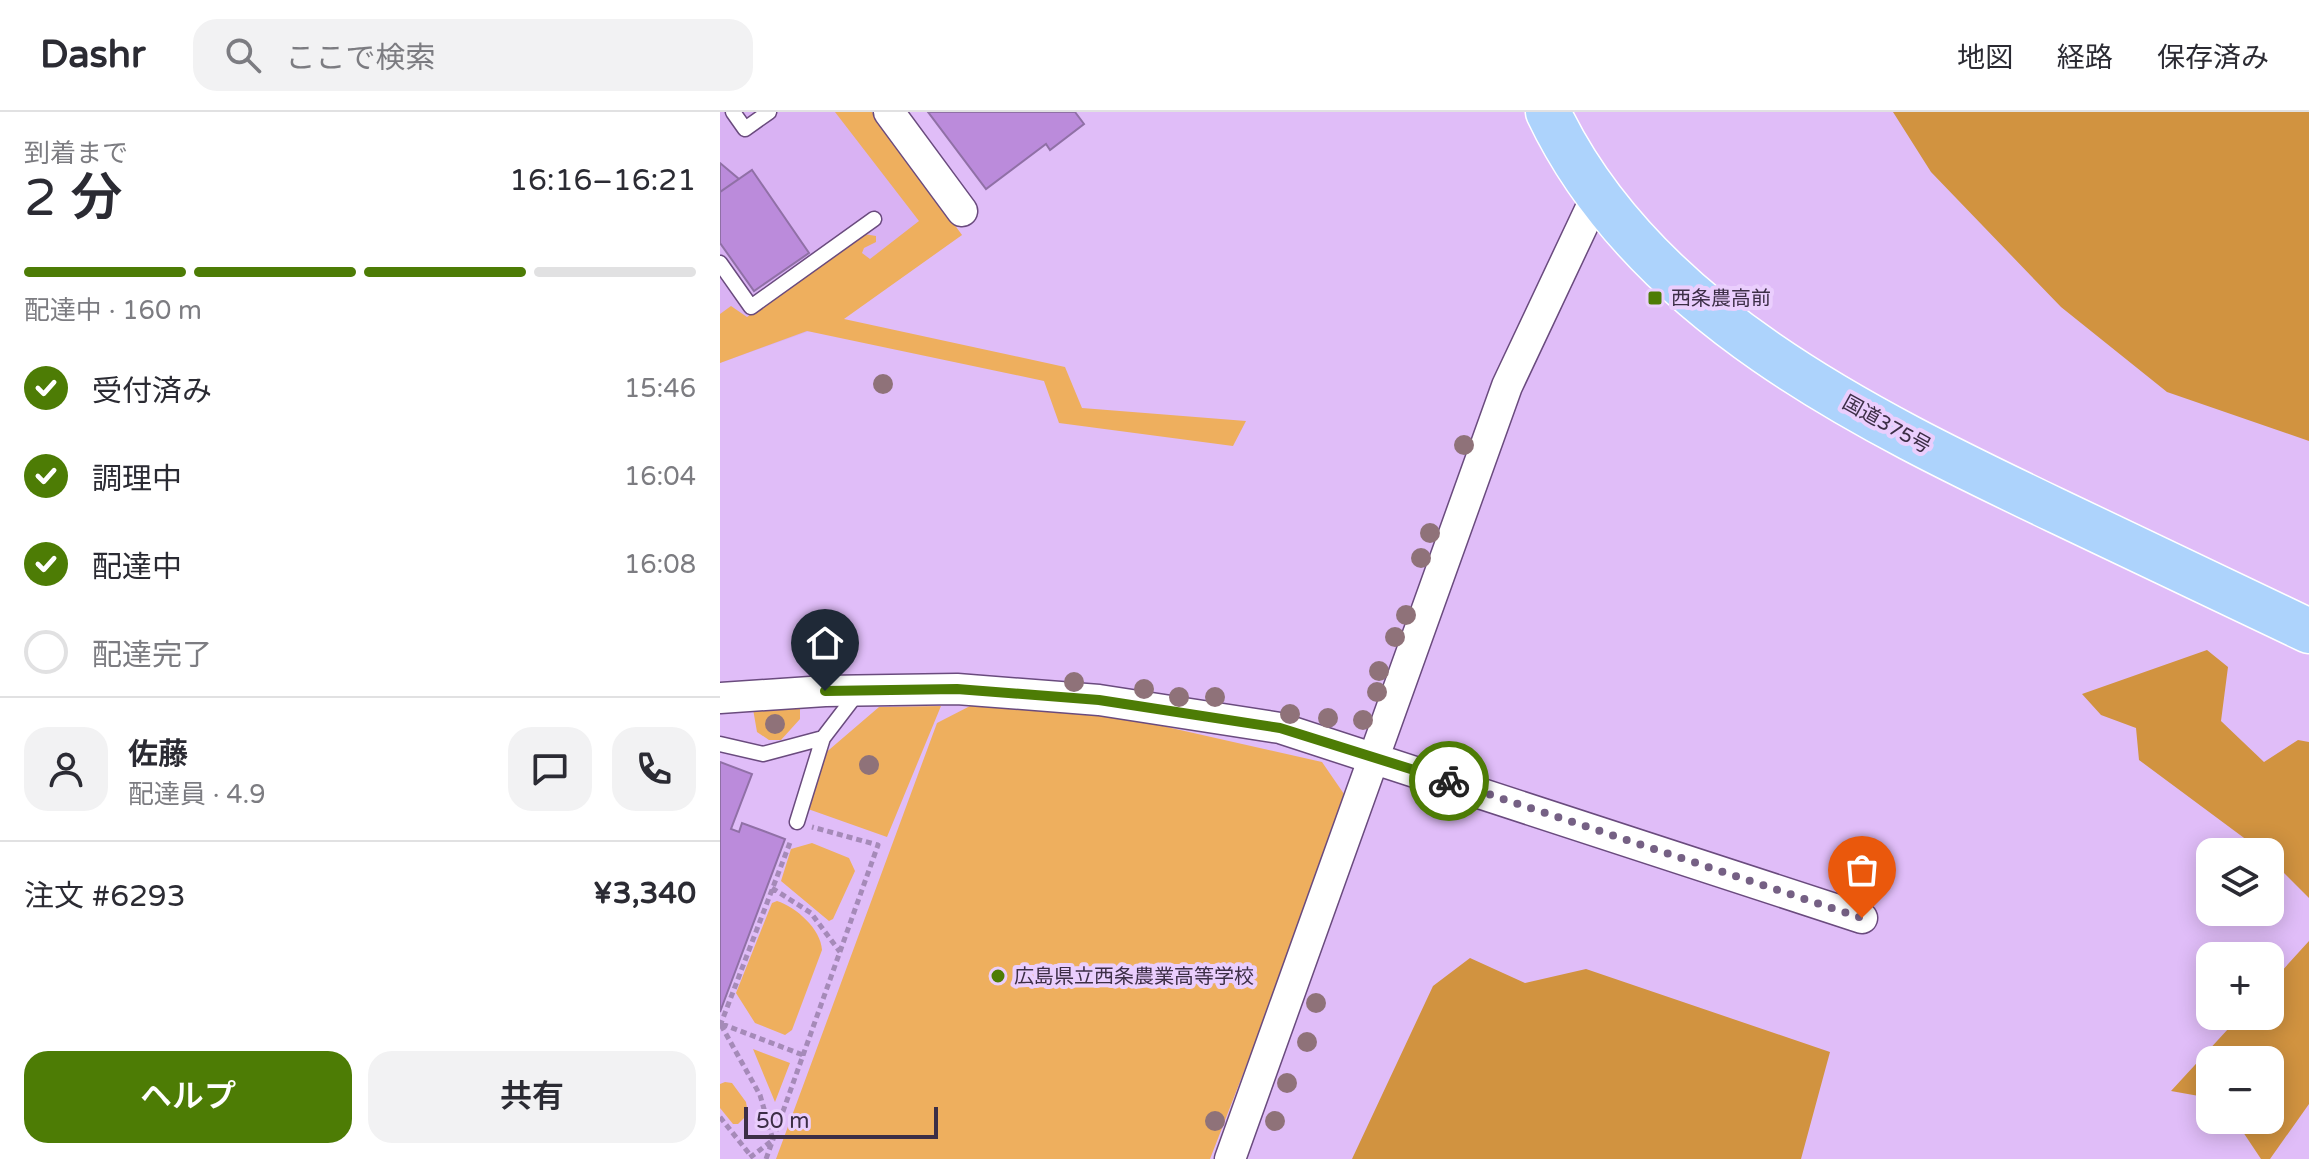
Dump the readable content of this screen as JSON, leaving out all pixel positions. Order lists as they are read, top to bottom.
{
  "streets": {
    "highway": ["国道375号"]
  },
  "places": {
    "transit": ["西条農高前"],
    "other": ["広島県立西条農業高等学校"]
  },
  "scale_bar": "50 m",
  "page": {
    "header": "Dashr",
    "search": "ここで検索",
    "nav": ["地図", "経路", "保存済み"],
    "heading": ["2 分", "到着まで", "16:16–16:21"],
    "panel": [
      "佐藤",
      "配達員 · 4.9",
      "注文 #6293",
      "¥3,340"
    ],
    "bar": "配達中 · 160 m",
    "list": [
      ["受付済み", "15:46"],
      ["調理中", "16:04"],
      ["配達中", "16:08"],
      "配達完了"
    ],
    "map_buttons": ["+", "−"],
    "buttons": ["ヘルプ", "共有"],
    "scale": "50 m"
  }
}
